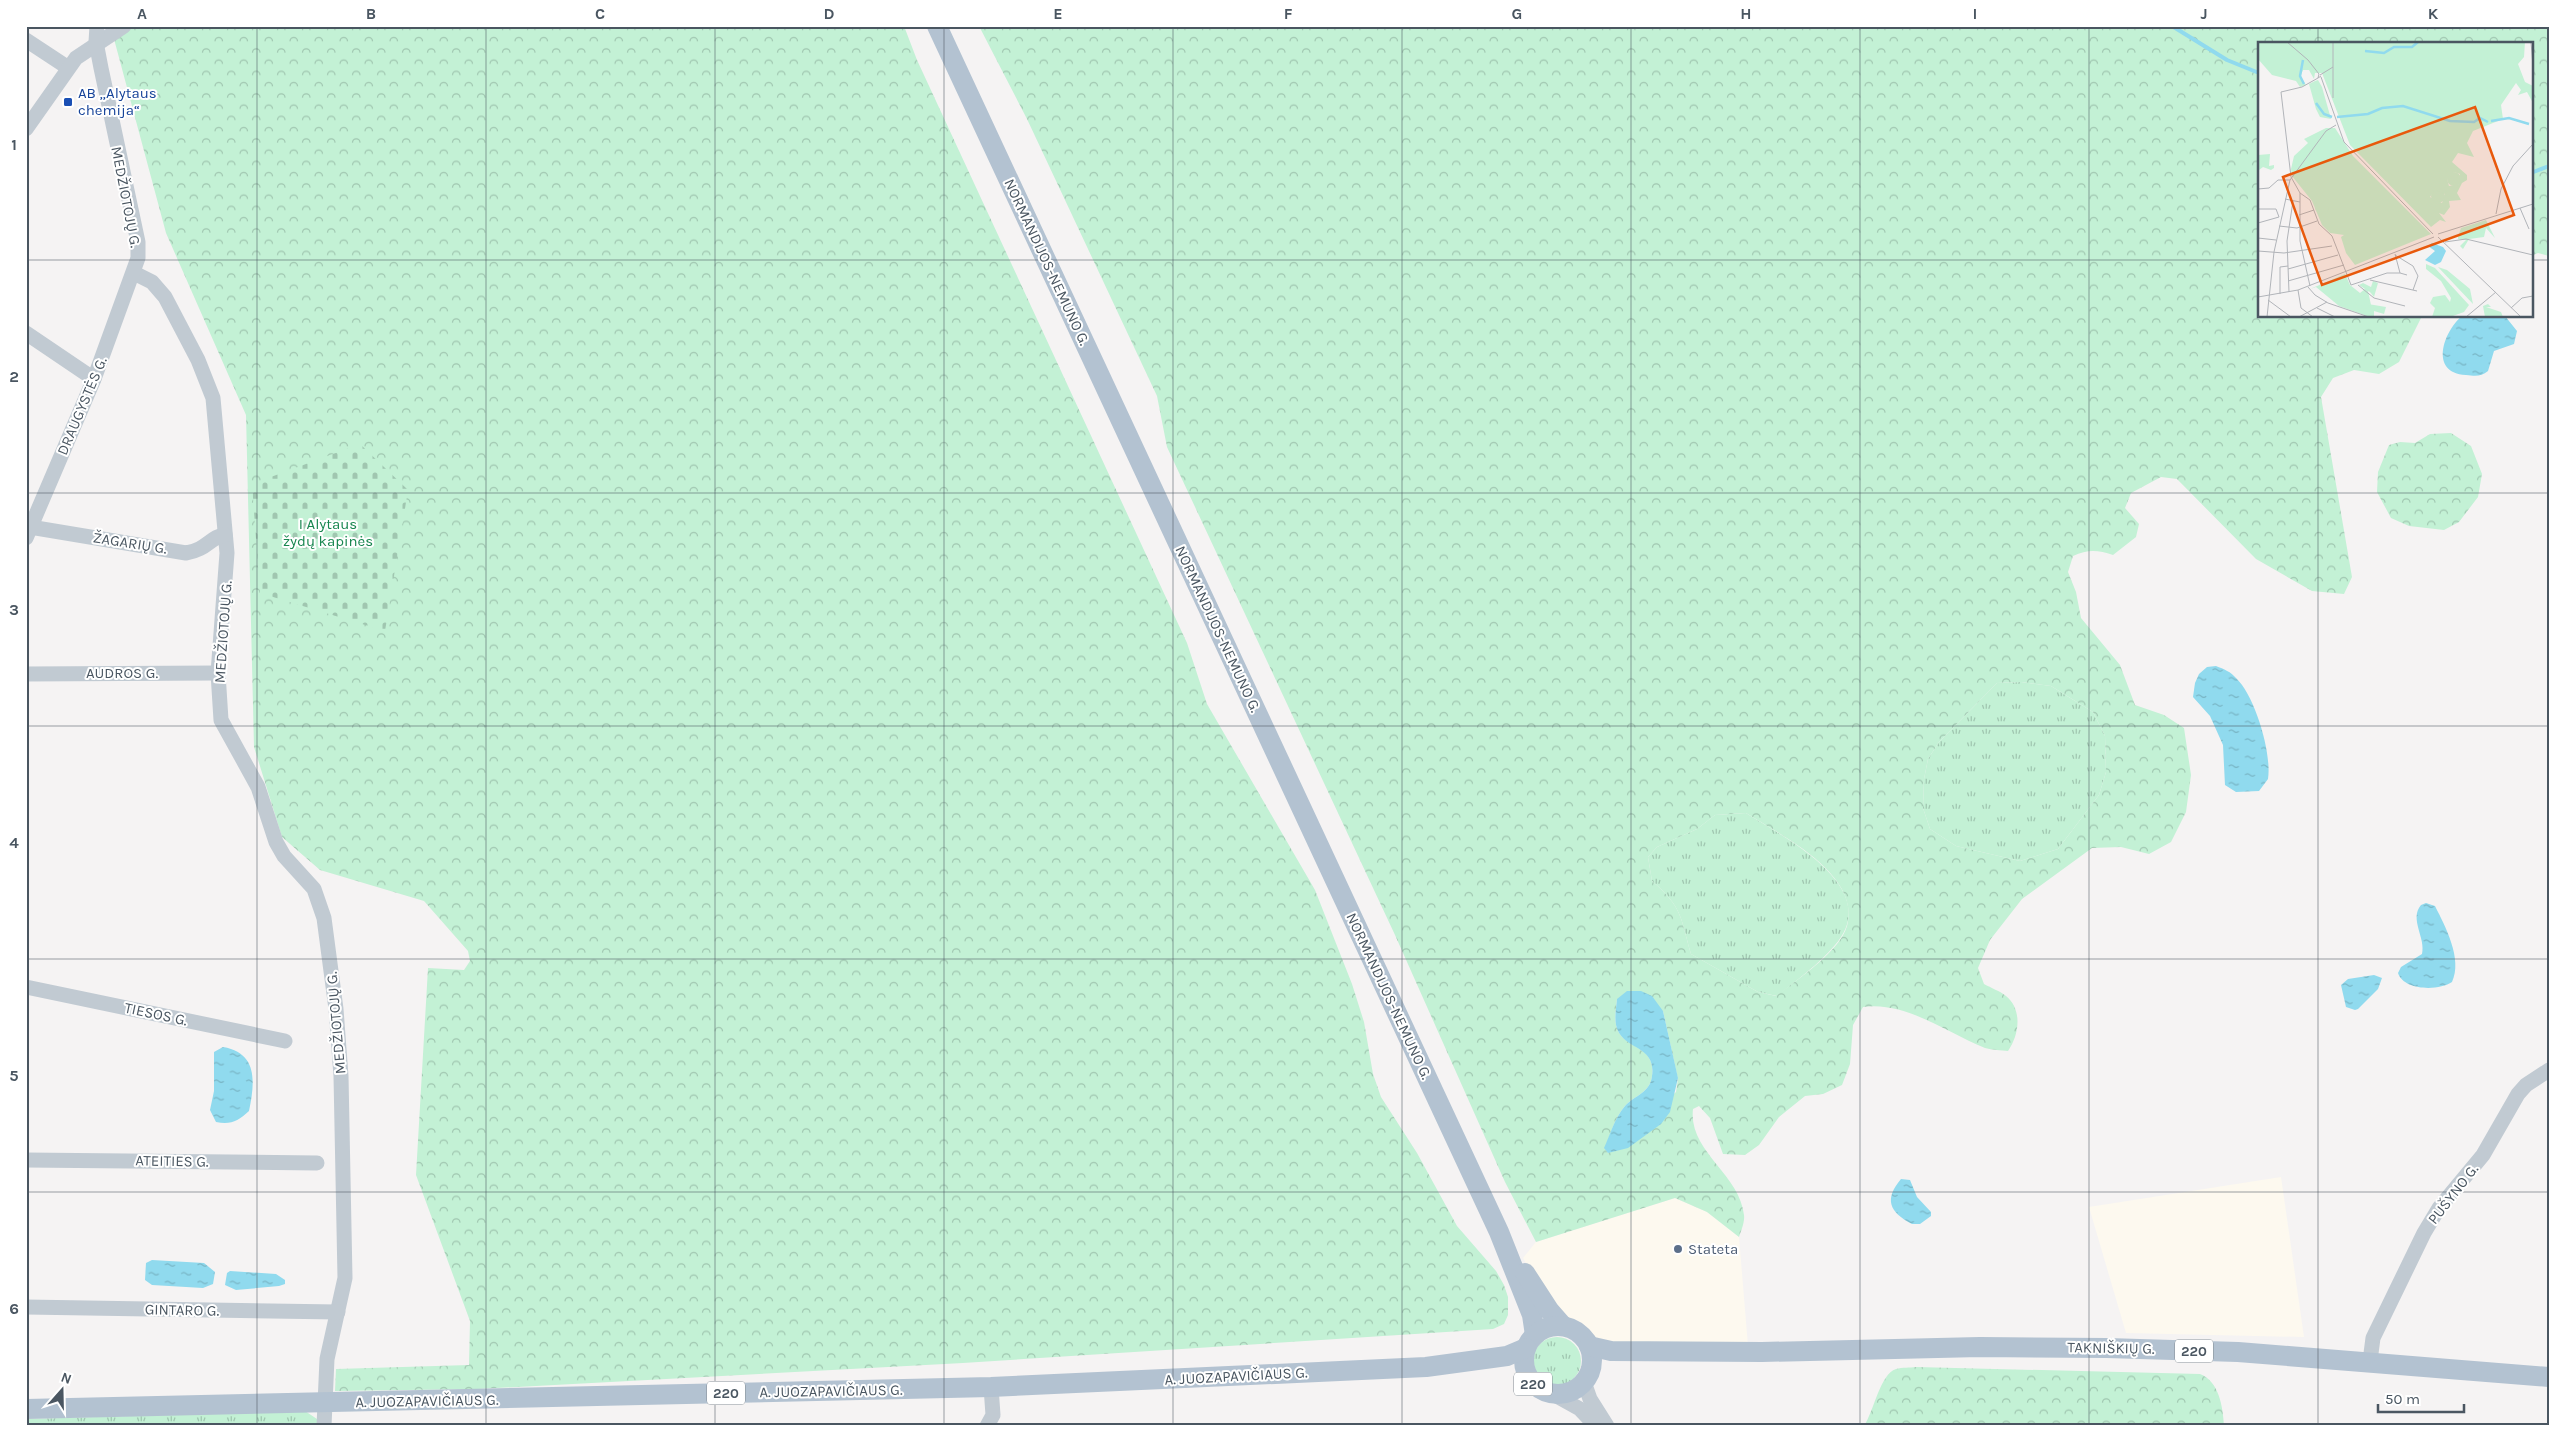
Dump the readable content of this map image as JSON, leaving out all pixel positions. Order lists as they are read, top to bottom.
{
  "streets": {
    "main road": [
      "NORMANDIJOS-NEMUNO G.",
      "TAKNIŠKIŲ G.",
      "220",
      "A. JUOZAPAVIČIAUS G."
    ],
    "street": [
      "MEDŽIOTOJŲ G.",
      "DRAUGYSTĖS G.",
      "ŽAGARIŲ G.",
      "AUDROS G.",
      "TIESOS G.",
      "ATEITIES G.",
      "PUŠYNO G.",
      "GINTARO G."
    ]
  },
  "crossings": [
    ["MEDŽIOTOJŲ G.", "DRAUGYSTĖS G."],
    ["MEDŽIOTOJŲ G.", "ŽAGARIŲ G."],
    ["MEDŽIOTOJŲ G.", "AUDROS G."],
    ["MEDŽIOTOJŲ G.", "GINTARO G."],
    ["MEDŽIOTOJŲ G.", "A. JUOZAPAVIČIAUS G."],
    ["NORMANDIJOS-NEMUNO G.", "220"],
    ["NORMANDIJOS-NEMUNO G.", "A. JUOZAPAVIČIAUS G."],
    ["DRAUGYSTĖS G.", "ŽAGARIŲ G."],
    ["PUŠYNO G.", "TAKNIŠKIŲ G."],
    ["TAKNIŠKIŲ G.", "220"],
    ["220", "A. JUOZAPAVIČIAUS G."]
  ],
  "parks": ["I Alytaus žydų kapinės"],
  "places": {
    "transit": ["AB „Alytaus chemija“"],
    "other": ["Stateta"]
  },
  "scale_bar": "50 m",
  "north": "top",
  "grid": {
    "columns": [
      "A",
      "B",
      "C",
      "D",
      "E",
      "F",
      "G",
      "H",
      "I",
      "J",
      "K"
    ],
    "rows": [
      "1",
      "2",
      "3",
      "4",
      "5",
      "6"
    ]
  }
}
